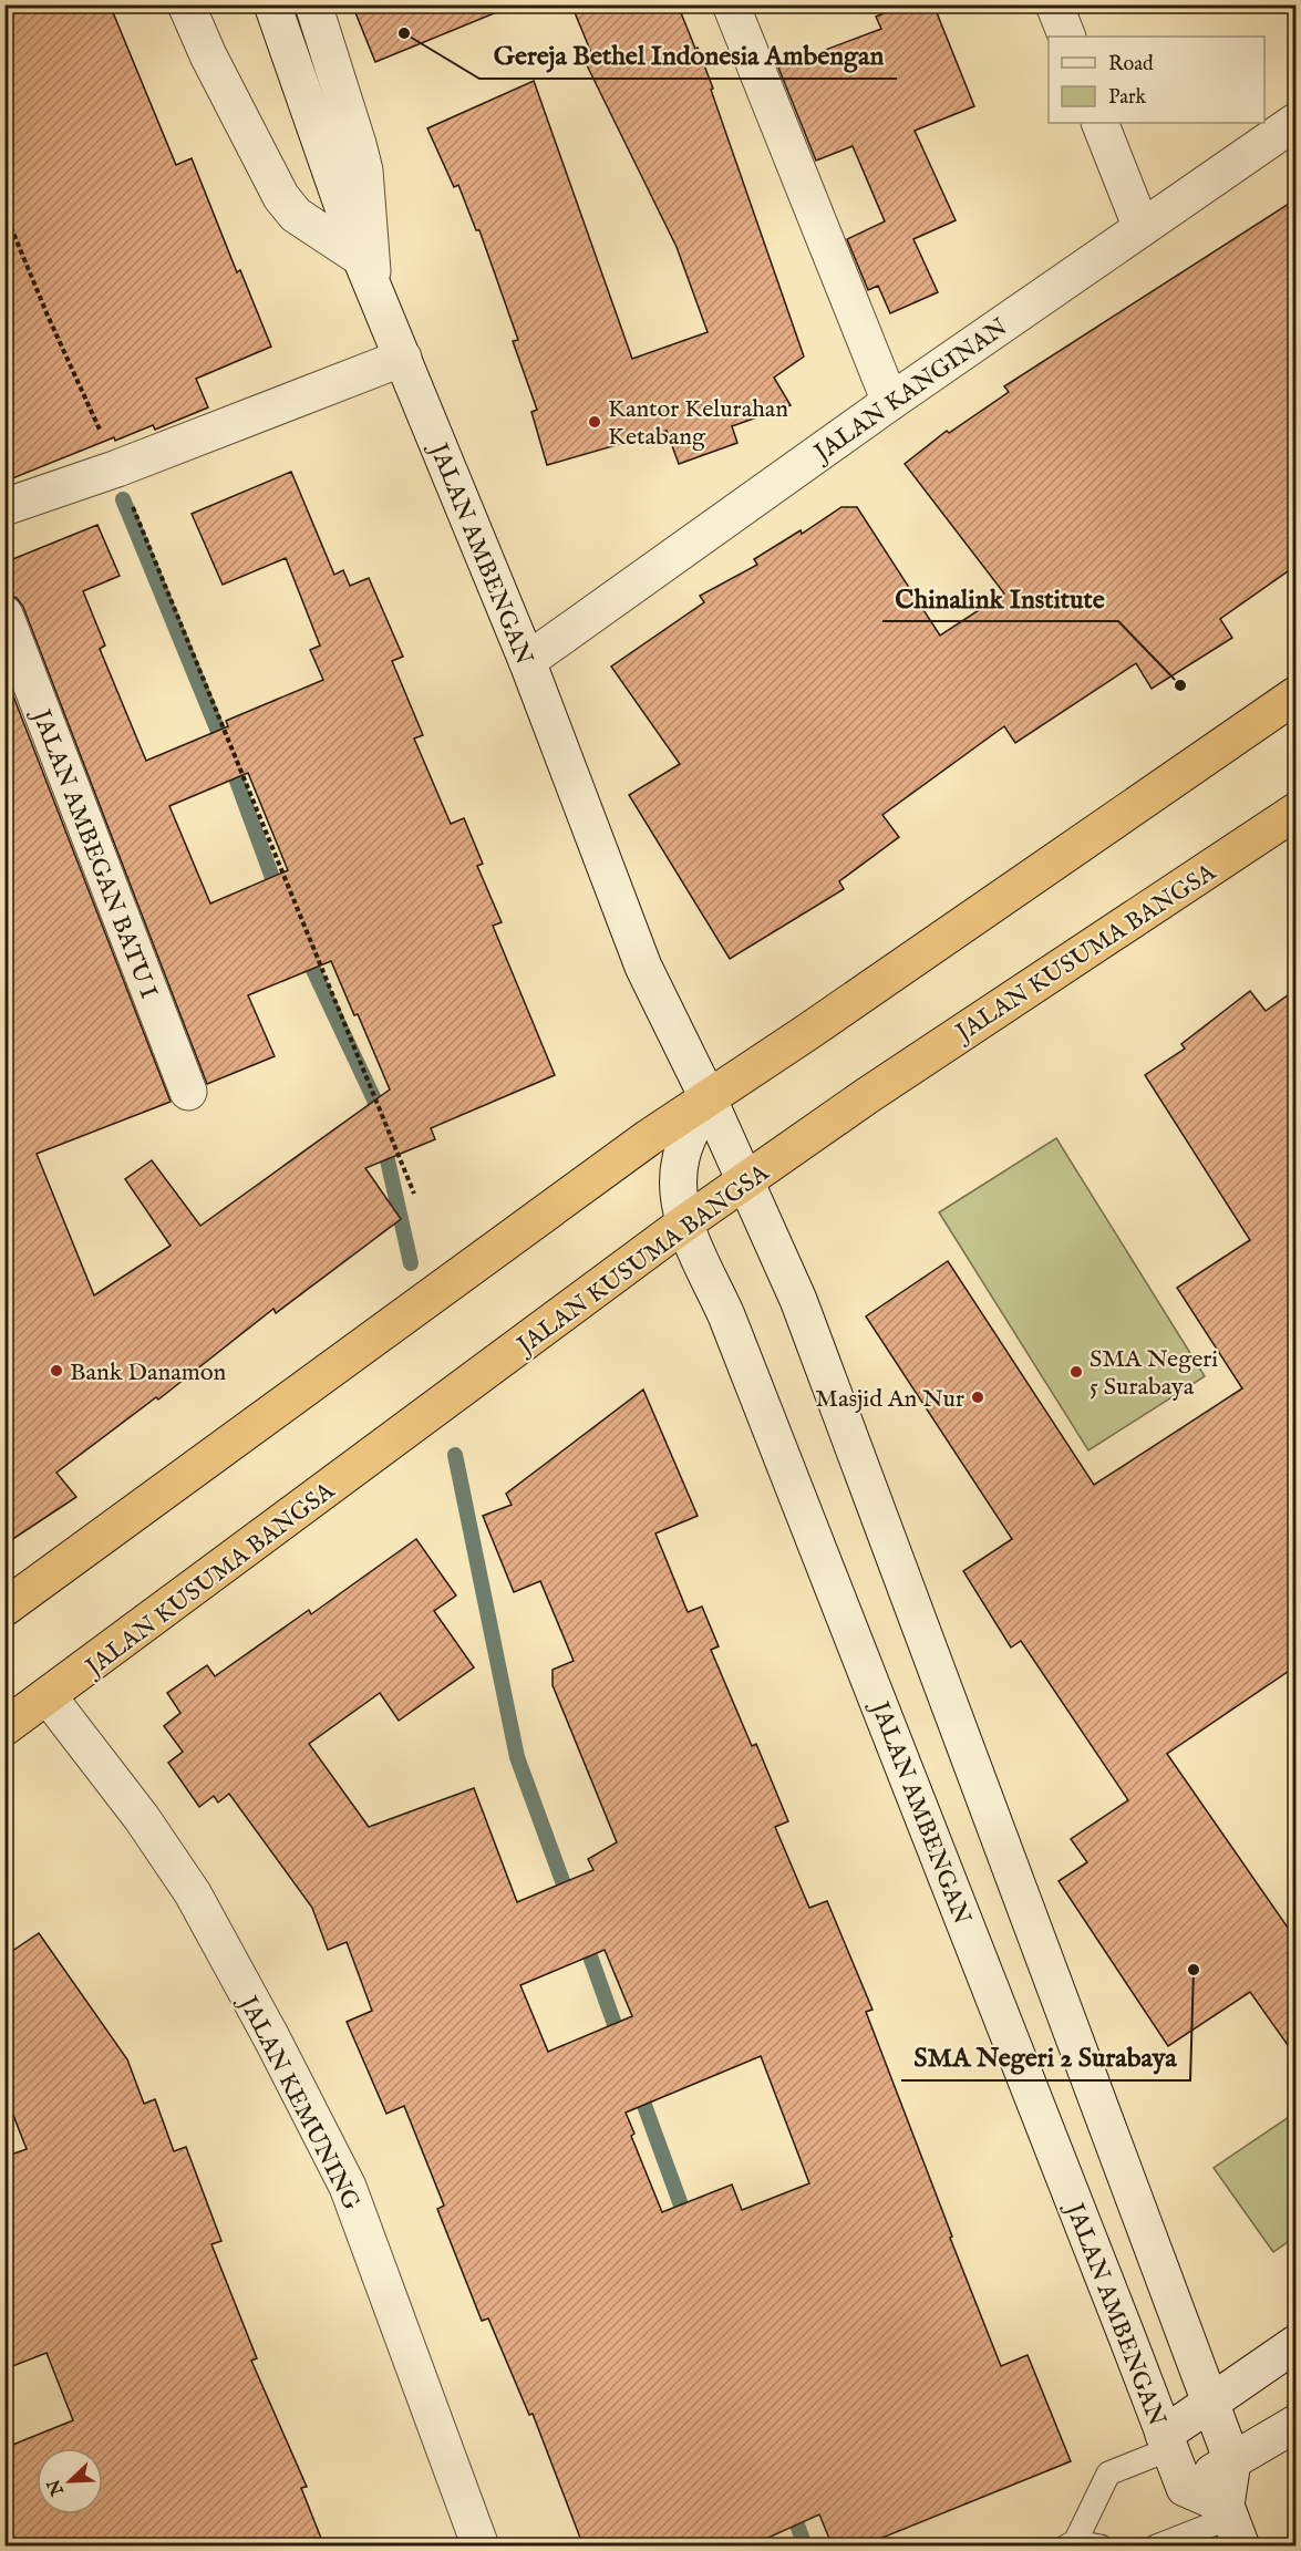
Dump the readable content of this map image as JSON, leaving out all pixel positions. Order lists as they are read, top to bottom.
{
  "streets": {
    "highway": ["JALAN KUSUMA BANGSA"],
    "street": [
      "JALAN KANGINAN",
      "JALAN AMBENGAN",
      "JALAN AMBEGAN BATU I",
      "JALAN KEMUNING"
    ]
  },
  "crossings": [
    ["JALAN KANGINAN", "JALAN AMBENGAN"],
    ["JALAN AMBENGAN", "JALAN KUSUMA BANGSA"],
    ["JALAN KUSUMA BANGSA", "JALAN KEMUNING"]
  ],
  "places": [
    "Gereja Bethel Indonesia Ambengan",
    "Kantor Kelurahan Ketabang",
    "Chinalink Institute",
    "Bank Danamon",
    "SMA Negeri 5 Surabaya",
    "Masjid An Nur",
    "SMA Negeri 2 Surabaya"
  ],
  "legend": ["Road", "Park"],
  "north": "bottom left"
}
